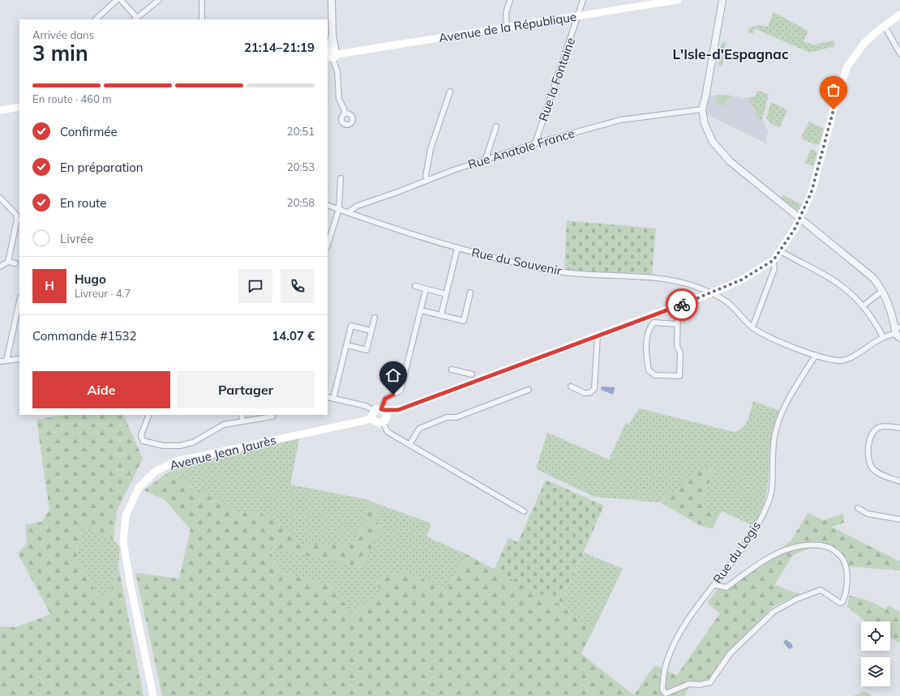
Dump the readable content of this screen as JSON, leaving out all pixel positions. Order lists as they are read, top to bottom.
{
  "streets": {
    "main road": ["Avenue de la République", "Avenue Jean Jaurès"],
    "street": [
      "Rue la Fontaine",
      "Rue Anatole France",
      "Rue du Souvenir",
      "Rue du Logis"
    ]
  },
  "crossings": [
    ["Avenue de la République", "Rue la Fontaine"],
    ["Rue la Fontaine", "Rue Anatole France"],
    ["Rue Anatole France", "Rue du Souvenir"],
    ["Rue du Souvenir", "Rue du Logis"]
  ],
  "districts": ["L'Isle-d'Espagnac"],
  "page": {
    "heading": ["3 min", "Arrivée dans", "21:14–21:19"],
    "panel": [
      "Hugo",
      "Livreur · 4.7",
      "Commande #1532",
      "14.07 €"
    ],
    "bar": "En route · 460 m",
    "list": [
      ["Confirmée", "20:51"],
      ["En préparation", "20:53"],
      ["En route", "20:58"],
      "Livrée"
    ],
    "round": "H",
    "buttons": ["Aide", "Partager"]
  }
}
